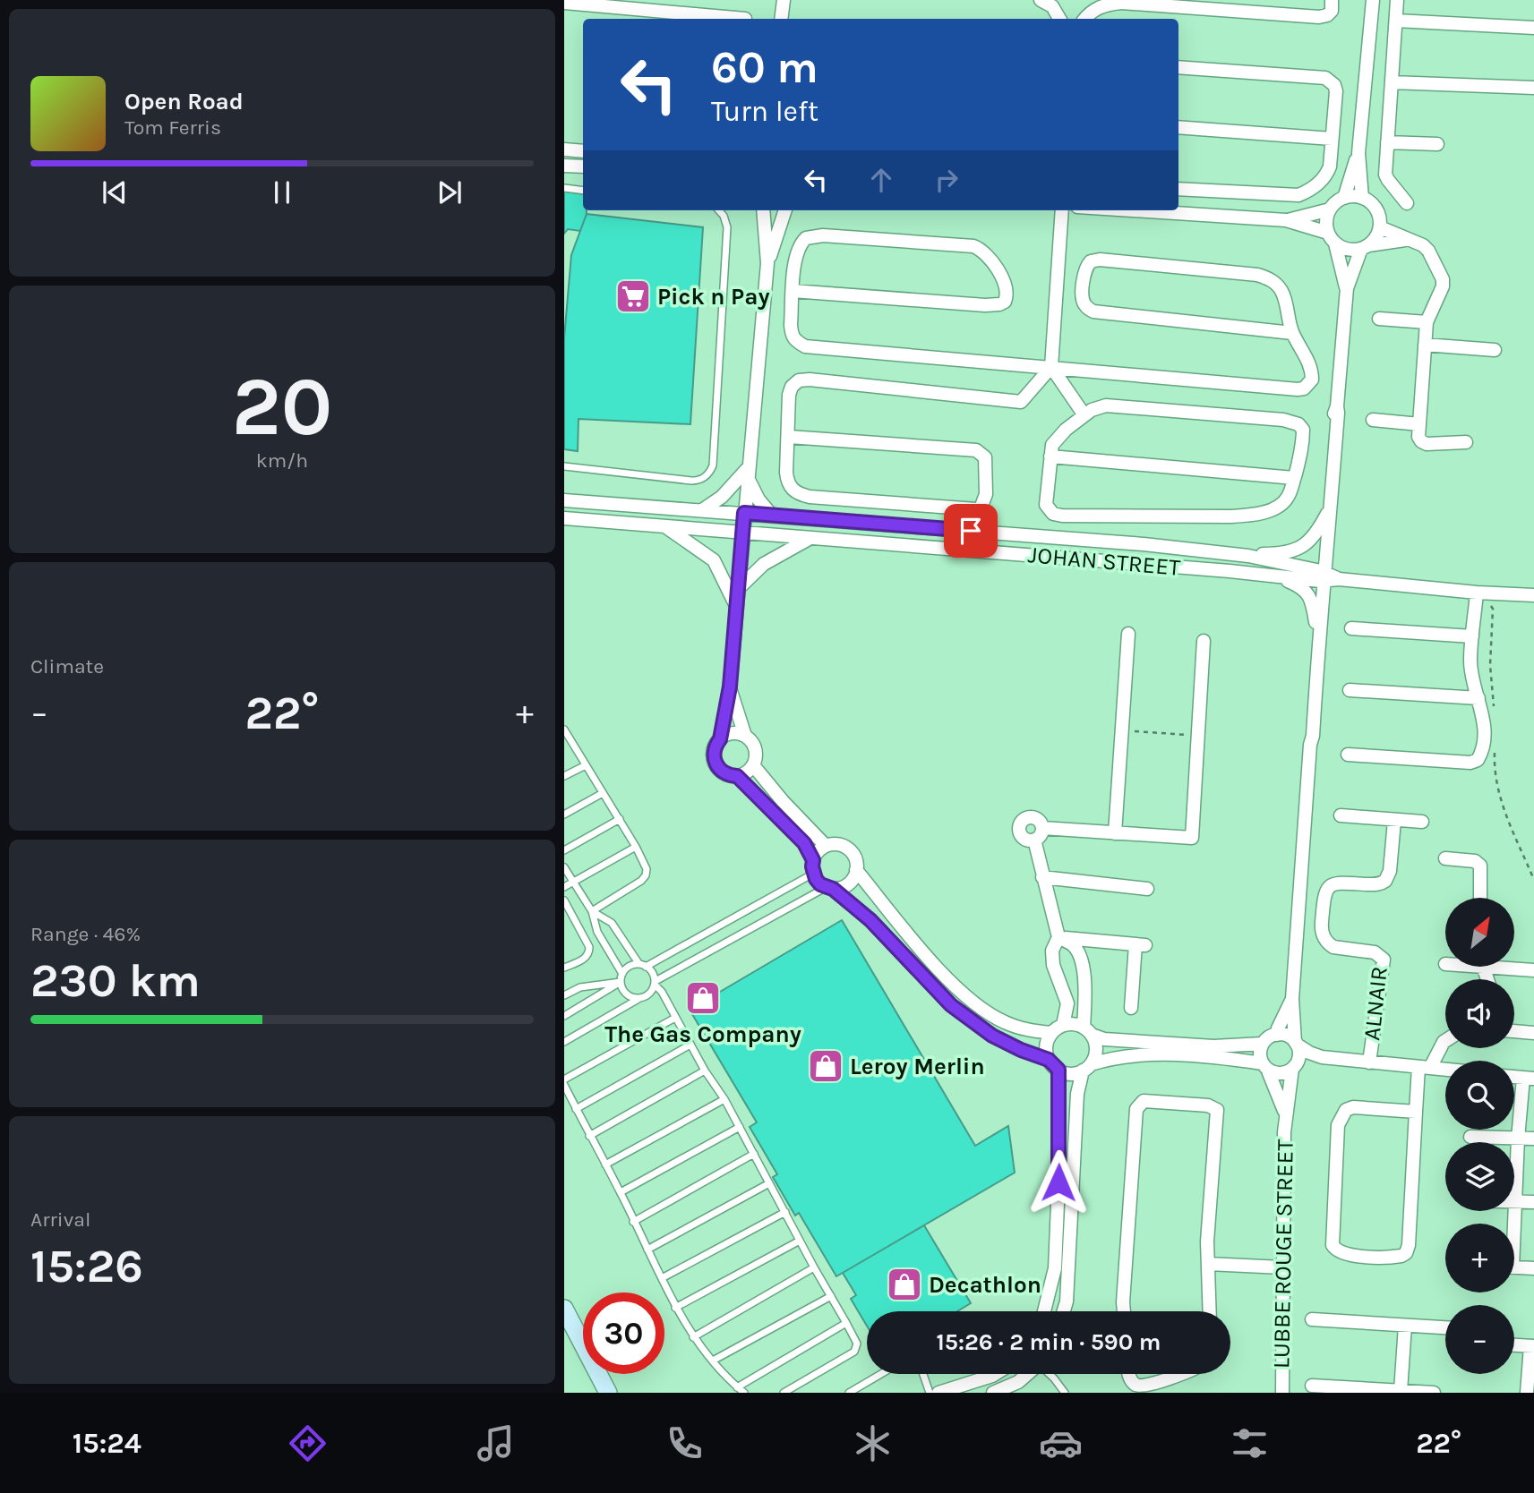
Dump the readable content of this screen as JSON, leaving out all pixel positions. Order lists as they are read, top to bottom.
{
  "streets": {
    "street": ["JOHAN STREET", "ALNAIR", "LUBBE ROUGE STREET"]
  },
  "places": {
    "supermarket": ["Pick n Pay"],
    "shop": ["The Gas Company", "Leroy Merlin", "Decathlon"]
  },
  "north": "top right",
  "page": {
    "turn": ["60 m", "Turn left"],
    "song": ["Open Road", "Tom Ferris"],
    "tile": [
      ["20", "km/h"],
      "Climate",
      ["Range · 46%", "230 km"],
      ["Arrival", "15:26"]
    ],
    "heat": ["−", "22°", "+"],
    "map_buttons": ["+", "−"],
    "limit": "30",
    "trip": "15:26 · 2 min · 590 m",
    "tabs": ["15:24", "22°"]
  }
}
